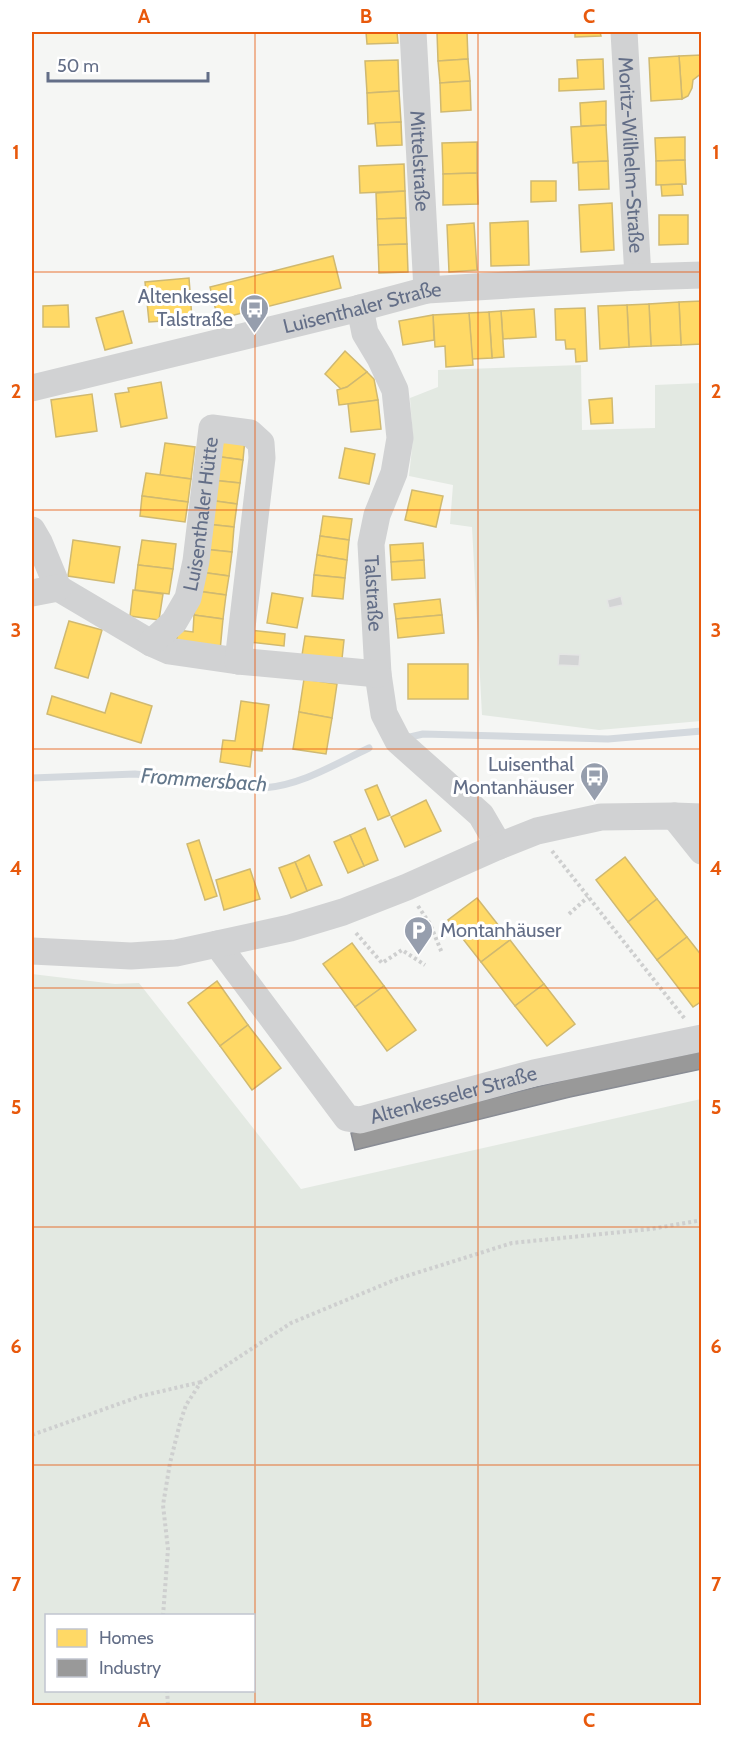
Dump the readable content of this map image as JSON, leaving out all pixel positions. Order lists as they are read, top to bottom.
{
  "streets": {
    "street": [
      "Moritz-Wilhelm-Straße",
      "Mittelstraße",
      "Luisenthaler Straße",
      "Luisenthaler Hütte",
      "Talstraße",
      "Altenkesseler Straße"
    ]
  },
  "crossings": [
    ["Moritz-Wilhelm-Straße", "Luisenthaler Straße"],
    ["Mittelstraße", "Luisenthaler Straße"],
    ["Luisenthaler Straße", "Talstraße"]
  ],
  "water": ["Frommersbach"],
  "places": {
    "bus stop": ["Altenkessel Talstraße", "Luisenthal Montanhäuser"],
    "parking": ["Montanhäuser"]
  },
  "legend": ["Homes", "Industry"],
  "scale_bar": "50 m",
  "grid": {
    "columns": ["A", "B", "C"],
    "rows": [
      "1",
      "2",
      "3",
      "4",
      "5",
      "6",
      "7"
    ]
  }
}
